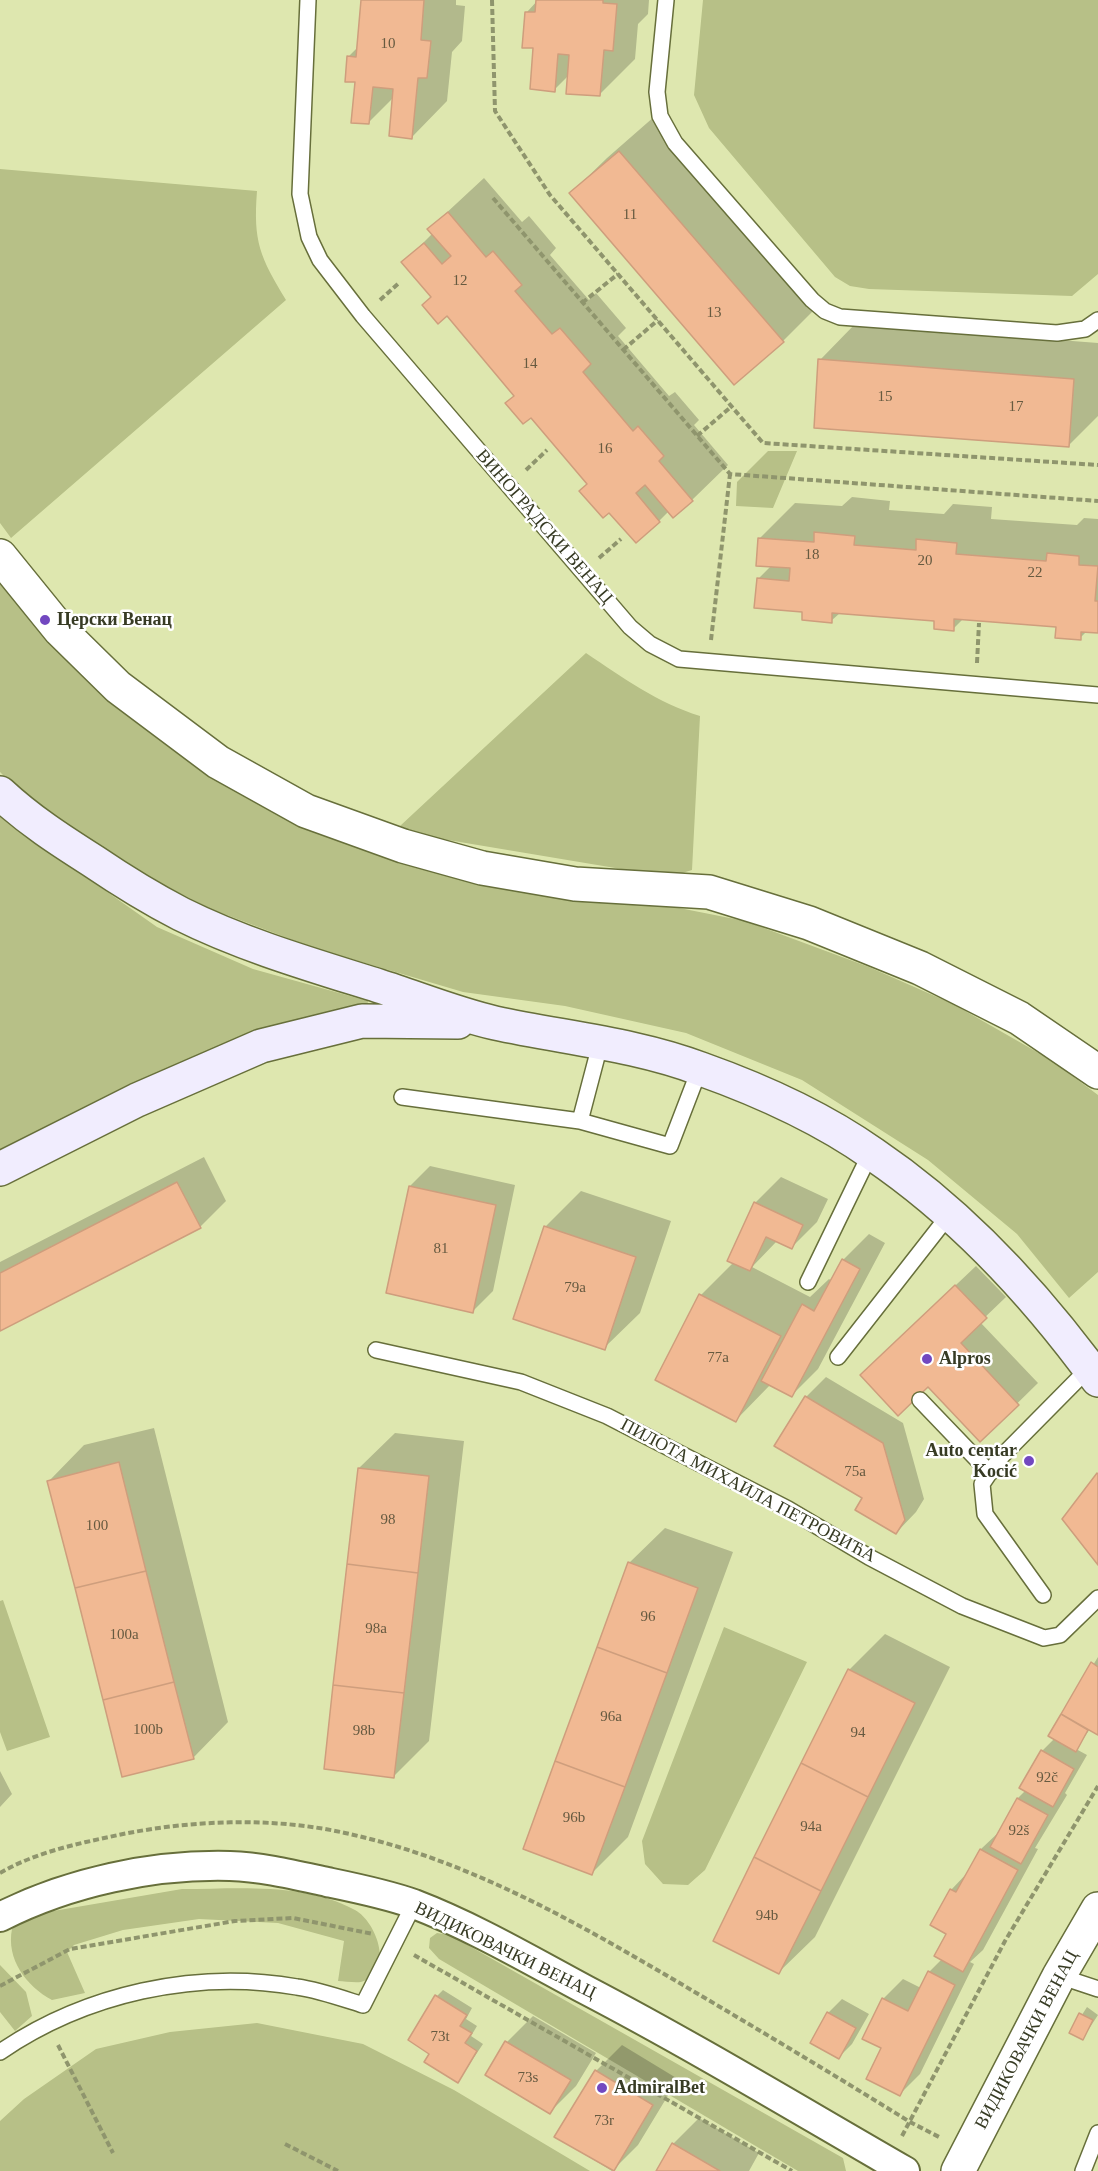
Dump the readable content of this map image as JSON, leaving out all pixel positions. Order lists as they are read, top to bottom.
{
  "streets": {
    "street": ["ВИДИКОВАЧКИ ВЕНАЦ"],
    "lane": ["ВИНОГРАДСКИ ВЕНАЦ", "ПИЛОТА МИХАИЛА ПЕТРОВИЋА"]
  },
  "places": [
    "Церски Венац",
    "Alpros",
    "Auto centar Kocić",
    "AdmiralBet"
  ],
  "house_numbers": [
    "10",
    "11",
    "12",
    "13",
    "14",
    "15",
    "17",
    "16",
    "18",
    "20",
    "22",
    "81",
    "79a",
    "77a",
    "75a",
    "98",
    "100",
    "96",
    "98a",
    "100a",
    "96a",
    "100b",
    "98b",
    "94",
    "92č",
    "96b",
    "94a",
    "92š",
    "94b",
    "73t",
    "73s",
    "73r"
  ]
}
